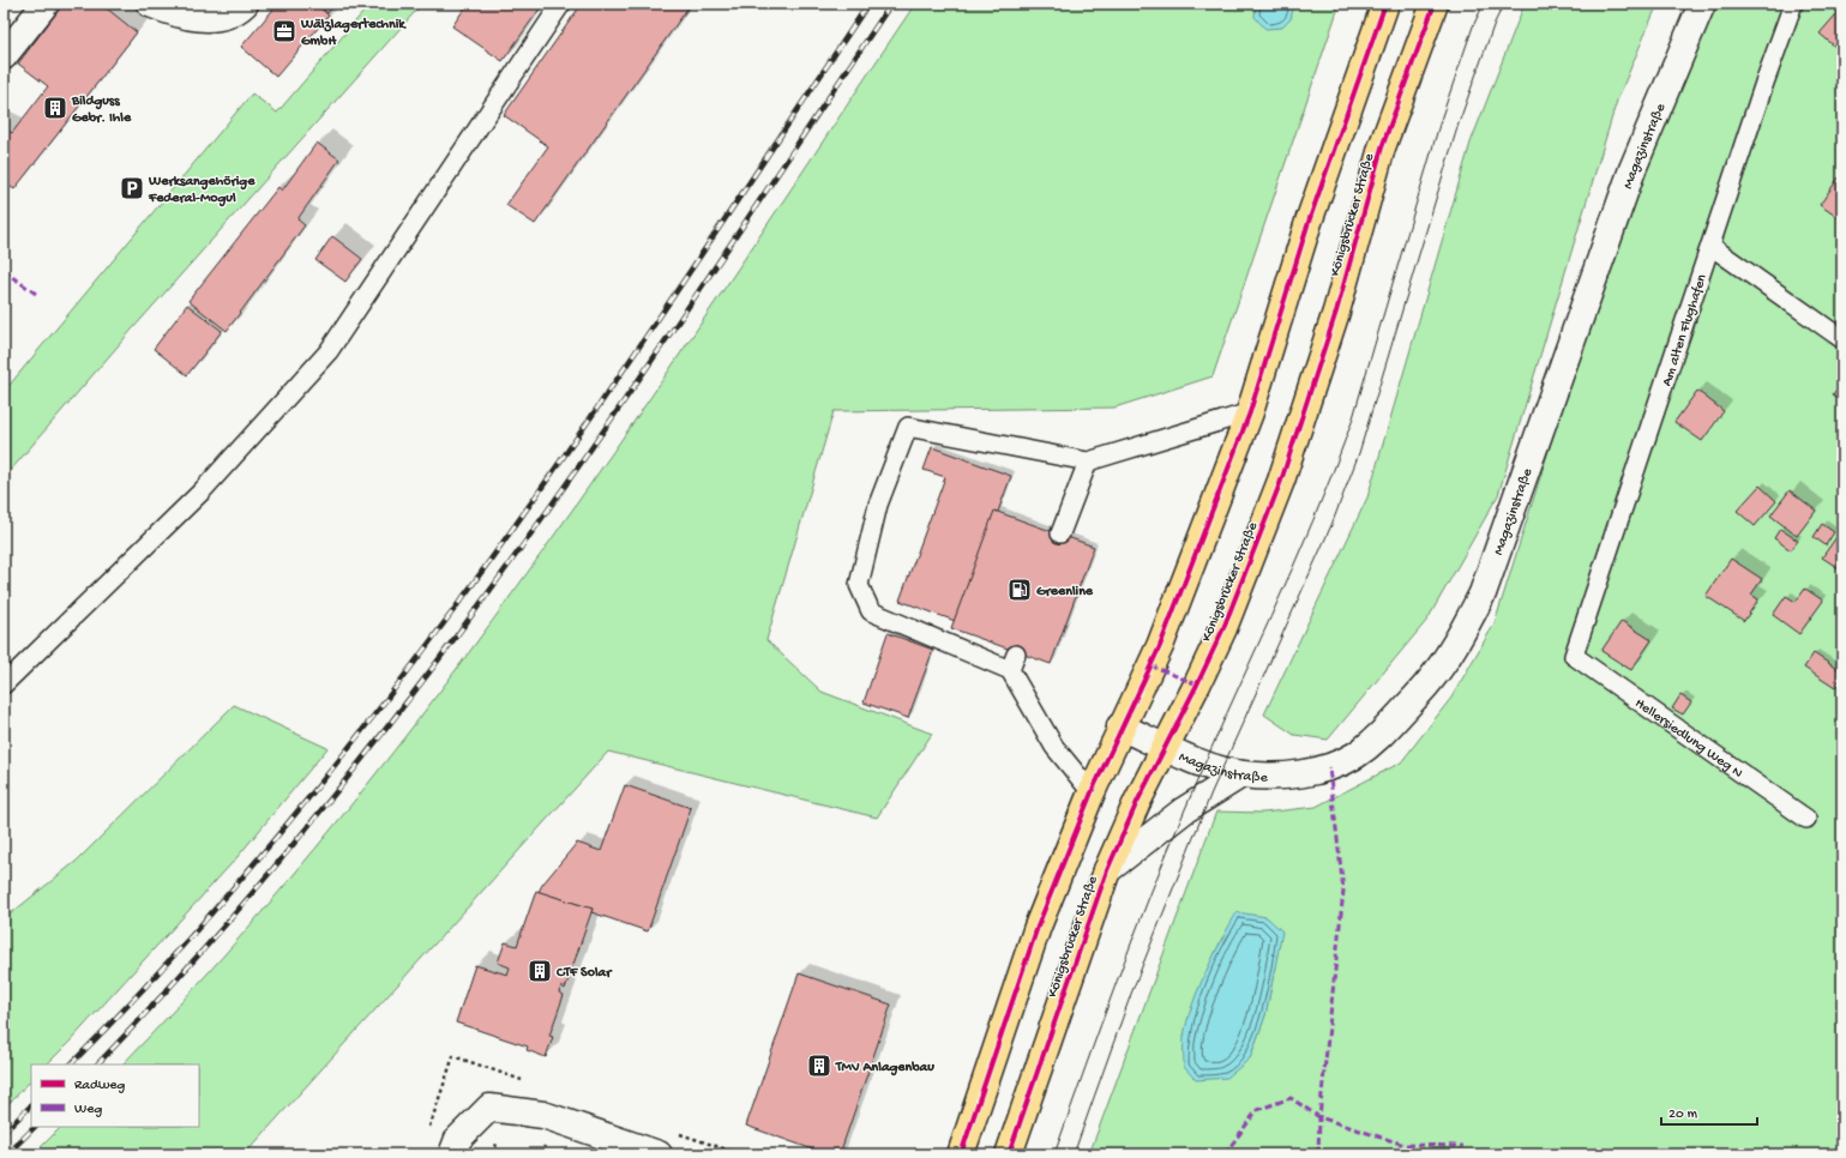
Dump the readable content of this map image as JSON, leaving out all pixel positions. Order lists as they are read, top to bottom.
{
  "streets": {
    "main road": ["Königsbrücker Straße"],
    "street": ["Magazinstraße"],
    "lane": ["Am alten Flughafen", "Hellersiedlung Weg N"]
  },
  "crossings": [
    ["Magazinstraße", "Königsbrücker Straße"],
    ["Am alten Flughafen", "Hellersiedlung Weg N"]
  ],
  "places": {
    "office": ["Wälzlagertechnik GmbH"],
    "building": ["Bildguss Gebr. Ihle", "CTF Solar", "TMV Anlagenbau"],
    "parking": ["Werksangehörige Federal-Mogul"],
    "fuel station": ["Greenline"]
  },
  "legend": ["Radweg", "Weg"],
  "scale_bar": "20 m"
}
